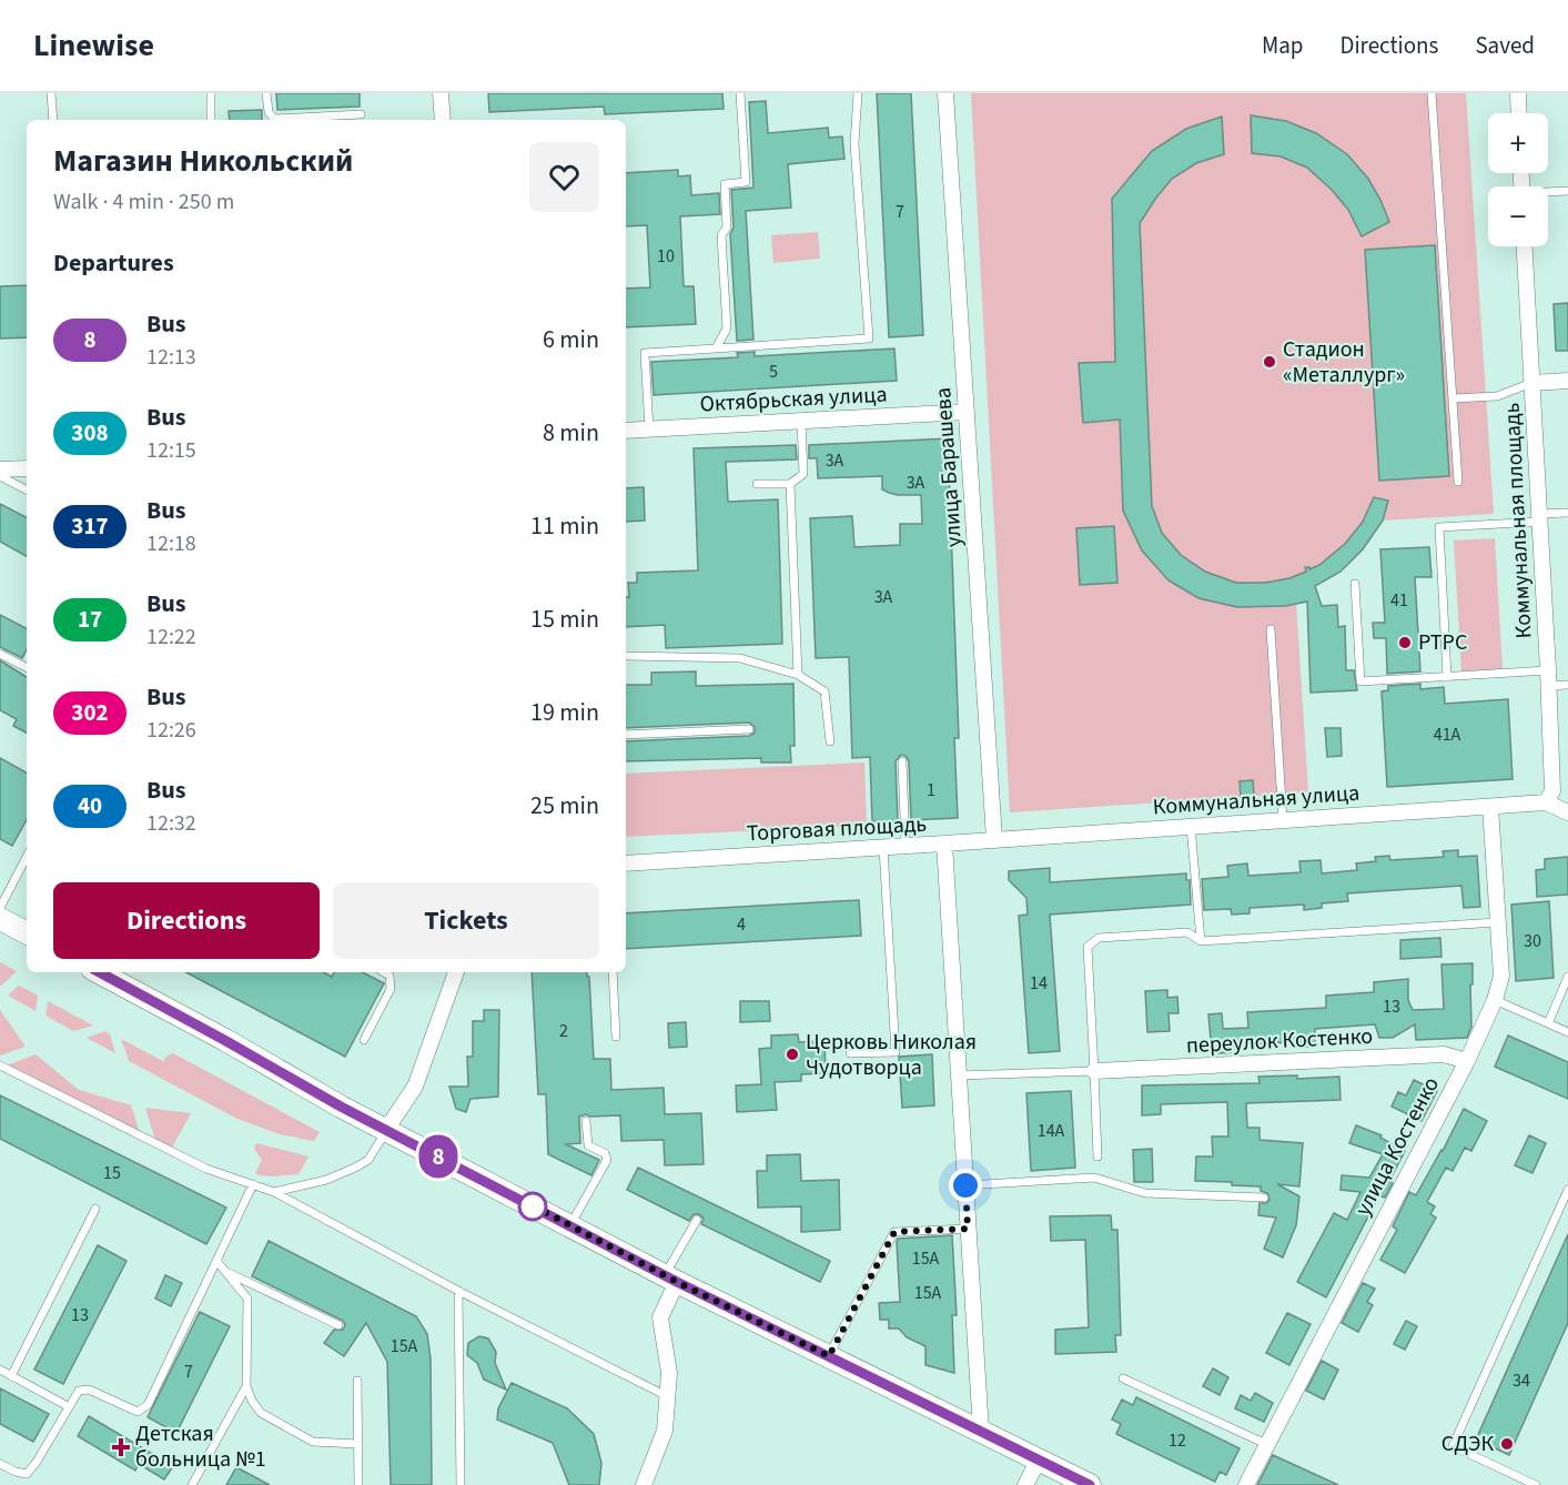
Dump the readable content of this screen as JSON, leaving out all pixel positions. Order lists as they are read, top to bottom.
{
  "streets": {
    "street": [
      "Октябрьская улица",
      "улица Барашева",
      "Коммунальная площадь",
      "Коммунальная улица",
      "Торговая площадь",
      "переулок Костенко",
      "улица Костенко"
    ]
  },
  "crossings": [
    ["Октябрьская улица", "улица Барашева"],
    ["улица Барашева", "Коммунальная улица"],
    ["Коммунальная площадь", "Коммунальная улица"],
    ["Коммунальная улица", "Торговая площадь"],
    ["Коммунальная улица", "улица Костенко"],
    ["переулок Костенко", "улица Костенко"]
  ],
  "places": {
    "other": [
      "Стадион «Металлург»",
      "РТРС",
      "Церковь Николая Чудотворца",
      "СДЭК"
    ],
    "health": ["Детская больница №1"]
  },
  "lines": ["bus line 8"],
  "house_numbers": [
    "7",
    "10",
    "5",
    "3А",
    "3А",
    "3А",
    "41",
    "41А",
    "1",
    "4",
    "30",
    "14",
    "13",
    "2",
    "14А",
    "15",
    "15А",
    "15А",
    "13",
    "15А",
    "7",
    "34",
    "12"
  ],
  "page": {
    "header": "Linewise",
    "nav": ["Map", "Directions", "Saved"],
    "on_map": "8",
    "map_buttons": ["+", "−"],
    "heading": [
      ["Магазин Никольский", "Walk · 4 min · 250 m"],
      "Departures"
    ],
    "list": [
      {
        "mark": "8",
        "name": "Bus",
        "note": "12:13",
        "value": "6 min"
      },
      {
        "mark": "308",
        "name": "Bus",
        "note": "12:15",
        "value": "8 min"
      },
      {
        "mark": "317",
        "name": "Bus",
        "note": "12:18",
        "value": "11 min"
      },
      {
        "mark": "17",
        "name": "Bus",
        "note": "12:22",
        "value": "15 min"
      },
      {
        "mark": "302",
        "name": "Bus",
        "note": "12:26",
        "value": "19 min"
      },
      {
        "mark": "40",
        "name": "Bus",
        "note": "12:32",
        "value": "25 min"
      }
    ],
    "buttons": ["Directions", "Tickets"]
  }
}
